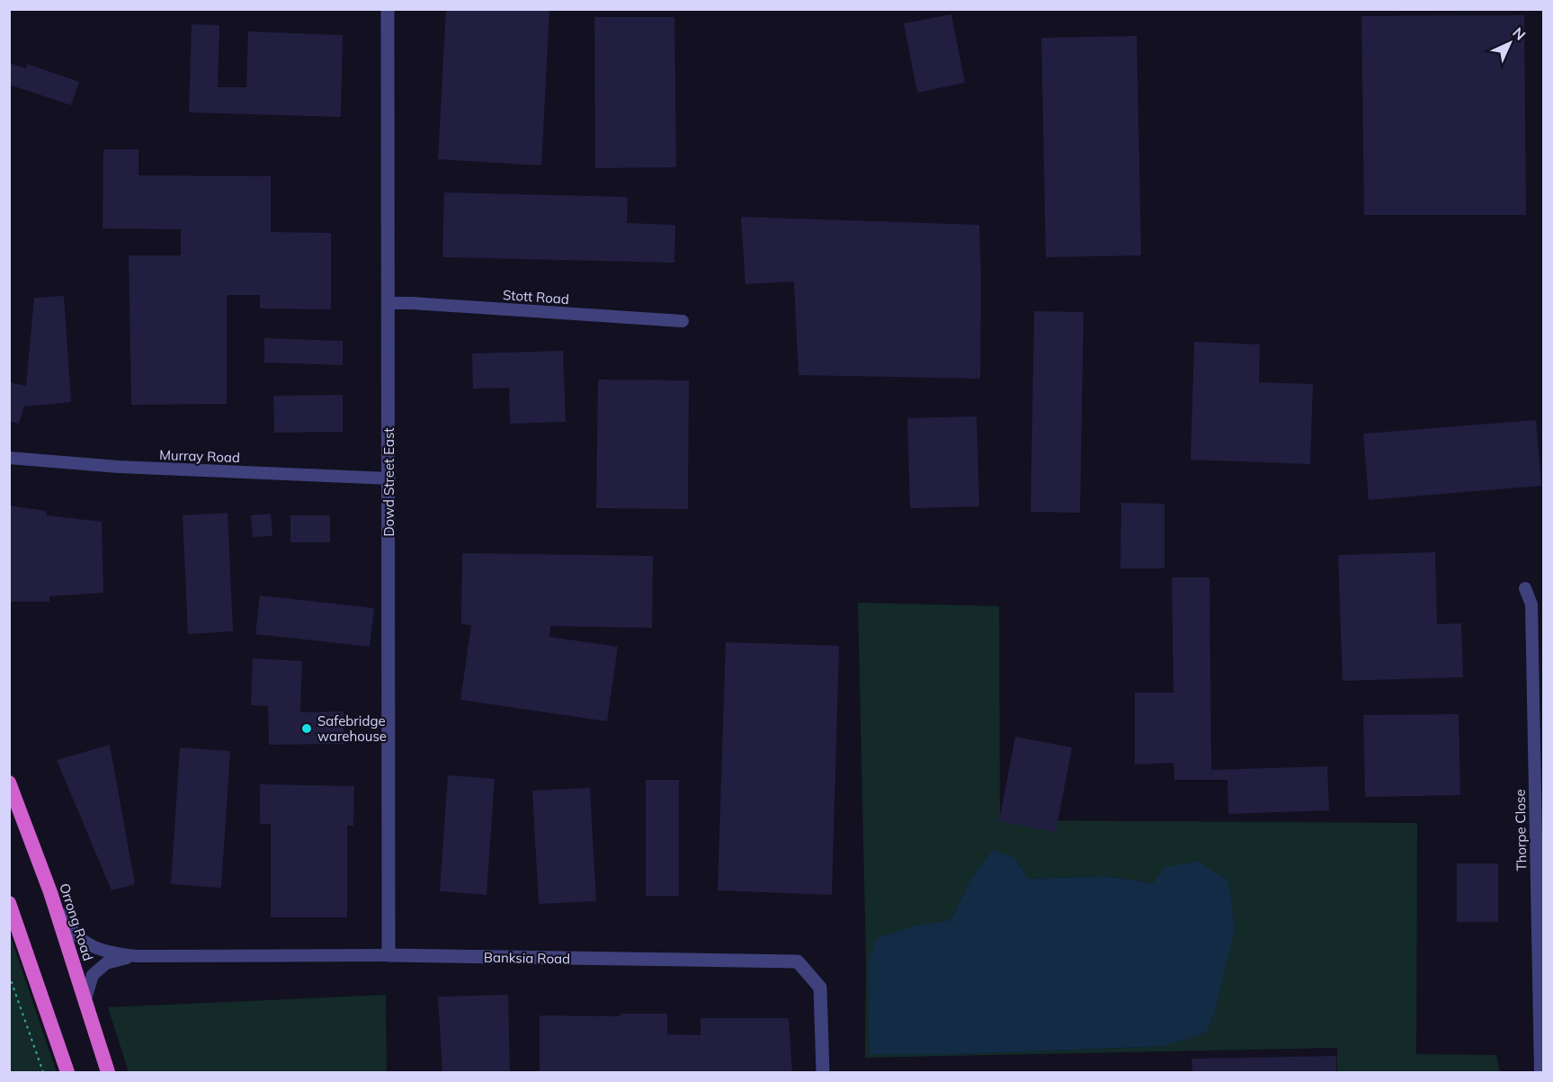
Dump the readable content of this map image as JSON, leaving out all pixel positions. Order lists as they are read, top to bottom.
{
  "streets": {
    "highway": ["Orrong Road"],
    "street": [
      "Stott Road",
      "Murray Road",
      "Dowd Street East",
      "Thorpe Close",
      "Banksia Road"
    ]
  },
  "crossings": [
    ["Stott Road", "Dowd Street East"],
    ["Murray Road", "Dowd Street East"],
    ["Dowd Street East", "Banksia Road"],
    ["Orrong Road", "Banksia Road"]
  ],
  "places": ["Safebridge warehouse"],
  "north": "top right"
}
